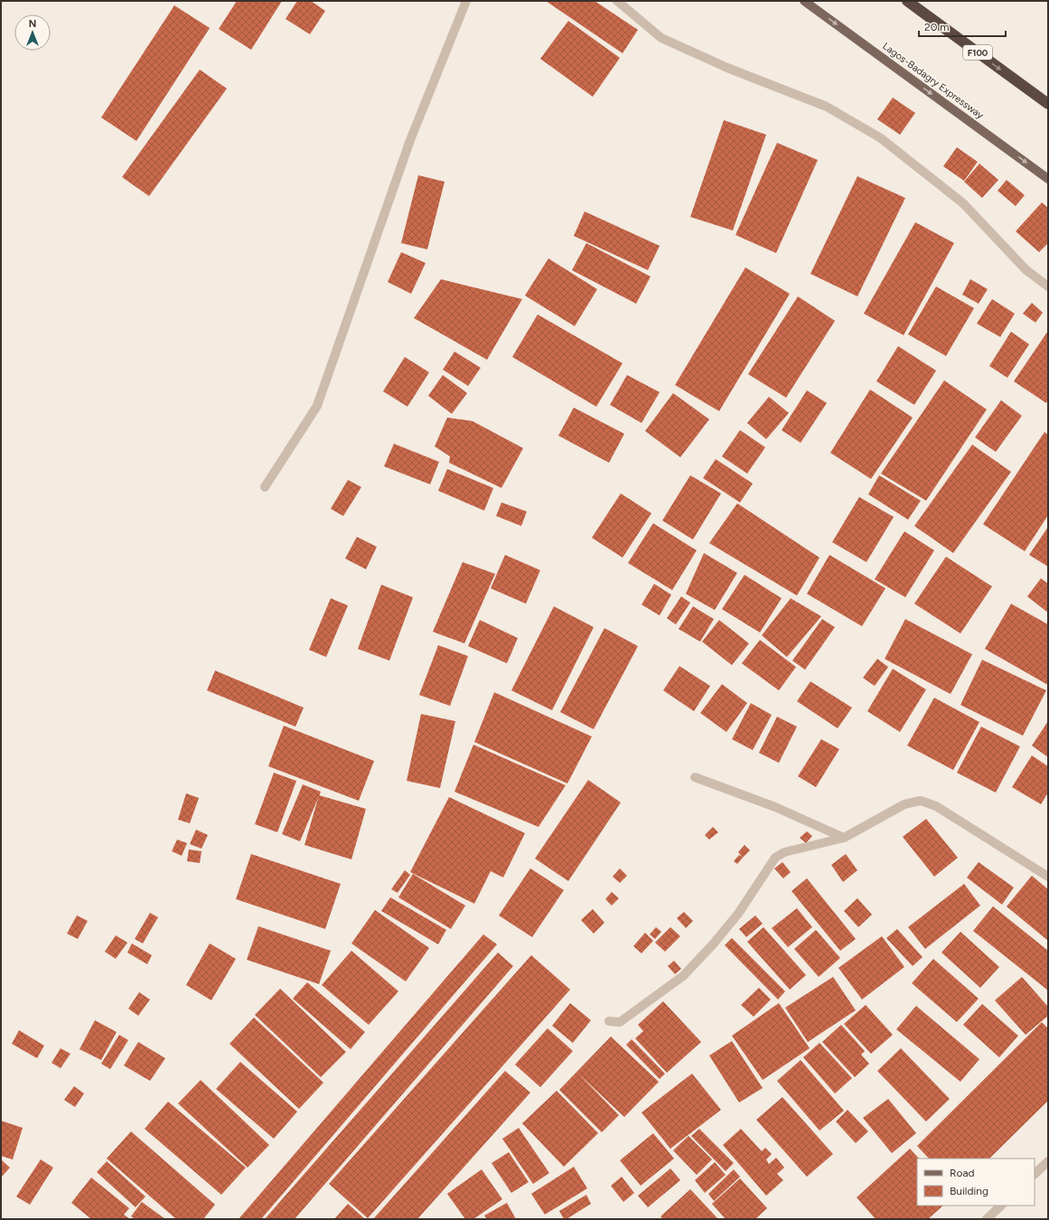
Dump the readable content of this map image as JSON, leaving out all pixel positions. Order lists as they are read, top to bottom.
{
  "streets": {
    "highway": ["F100"],
    "main road": ["Lagos-Badagry Expressway"]
  },
  "one_way": ["Lagos-Badagry Expressway"],
  "legend": ["Road", "Building"],
  "scale_bar": "20 m",
  "north": "top"
}
